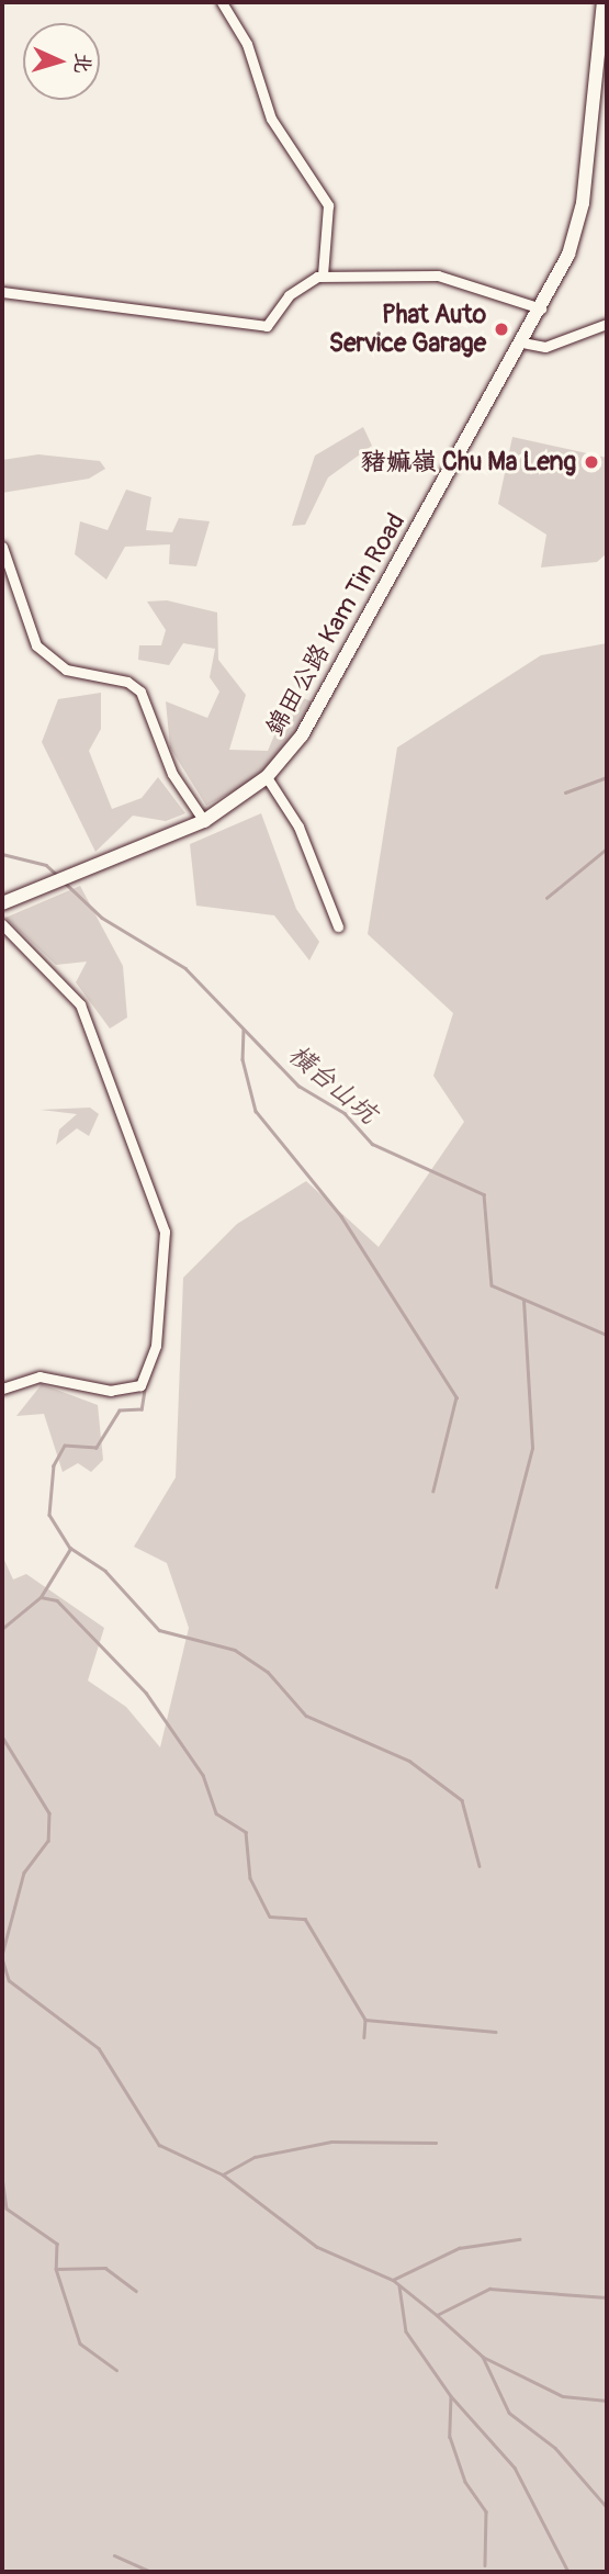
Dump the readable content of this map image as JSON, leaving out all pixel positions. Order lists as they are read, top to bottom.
{
  "streets": {
    "main road": ["錦田公路 Kam Tin Road"]
  },
  "water": ["橫台山坑"],
  "places": ["Phat Auto Service Garage", "豬嫲嶺 Chu Ma Leng"],
  "north": "right"
}
